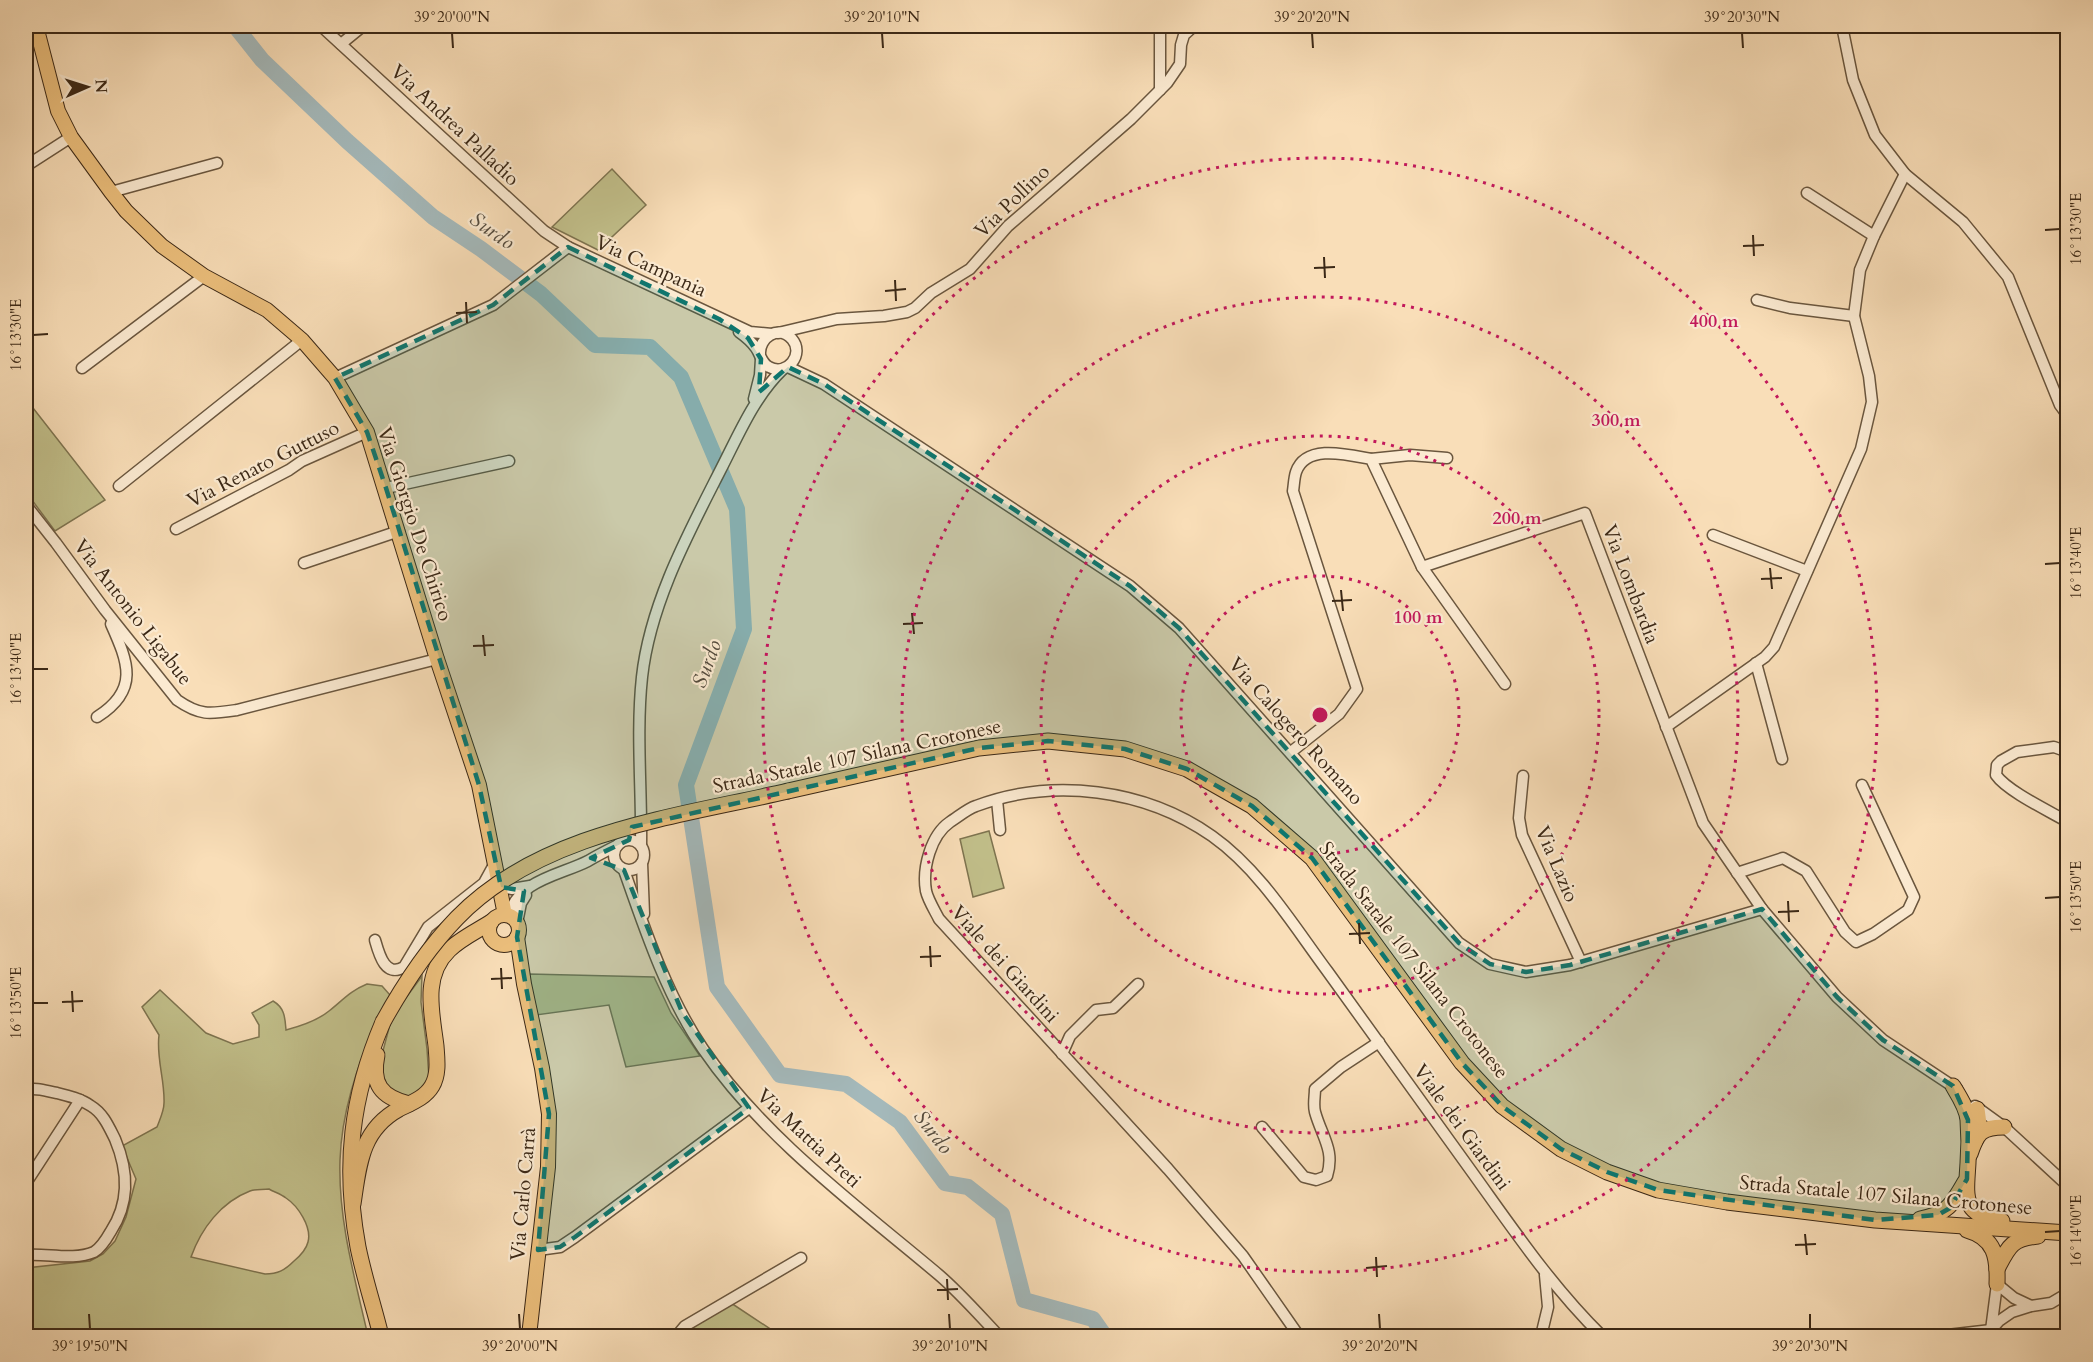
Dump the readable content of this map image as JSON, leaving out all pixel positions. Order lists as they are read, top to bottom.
{
  "streets": {
    "highway": ["Strada Statale 107 Silana Crotonese"],
    "main road": ["Via Giorgio De Chirico", "Via Carlo Carrà"],
    "street": [
      "Via Andrea Palladio",
      "Via Pollino",
      "Via Campania",
      "Via Renato Guttuso",
      "Via Lombardia",
      "Via Antonio Ligabue",
      "Via Calogero Romano",
      "Via Lazio",
      "Viale dei Giardini",
      "Via Mattia Preti"
    ]
  },
  "crossings": [
    ["Via Andrea Palladio", "Via Campania"],
    ["Via Pollino", "Via Campania"],
    ["Via Renato Guttuso", "Via Giorgio De Chirico"],
    ["Via Giorgio De Chirico", "Via Antonio Ligabue"],
    ["Via Giorgio De Chirico", "Via Carlo Carrà"],
    ["Via Calogero Romano", "Via Lazio"]
  ],
  "water": ["Surdo"],
  "north": "right",
  "coordinates": [
    "39°20'00\"N",
    "39°20'10\"N",
    "39°20'20\"N",
    "39°20'30\"N",
    "16°13'30\"E",
    "16°13'40\"E",
    "16°13'50\"E",
    "16°14'00\"E",
    "39°19'50\"N"
  ],
  "rings": [
    "400 m",
    "300 m",
    "200 m",
    "100 m"
  ]
}
